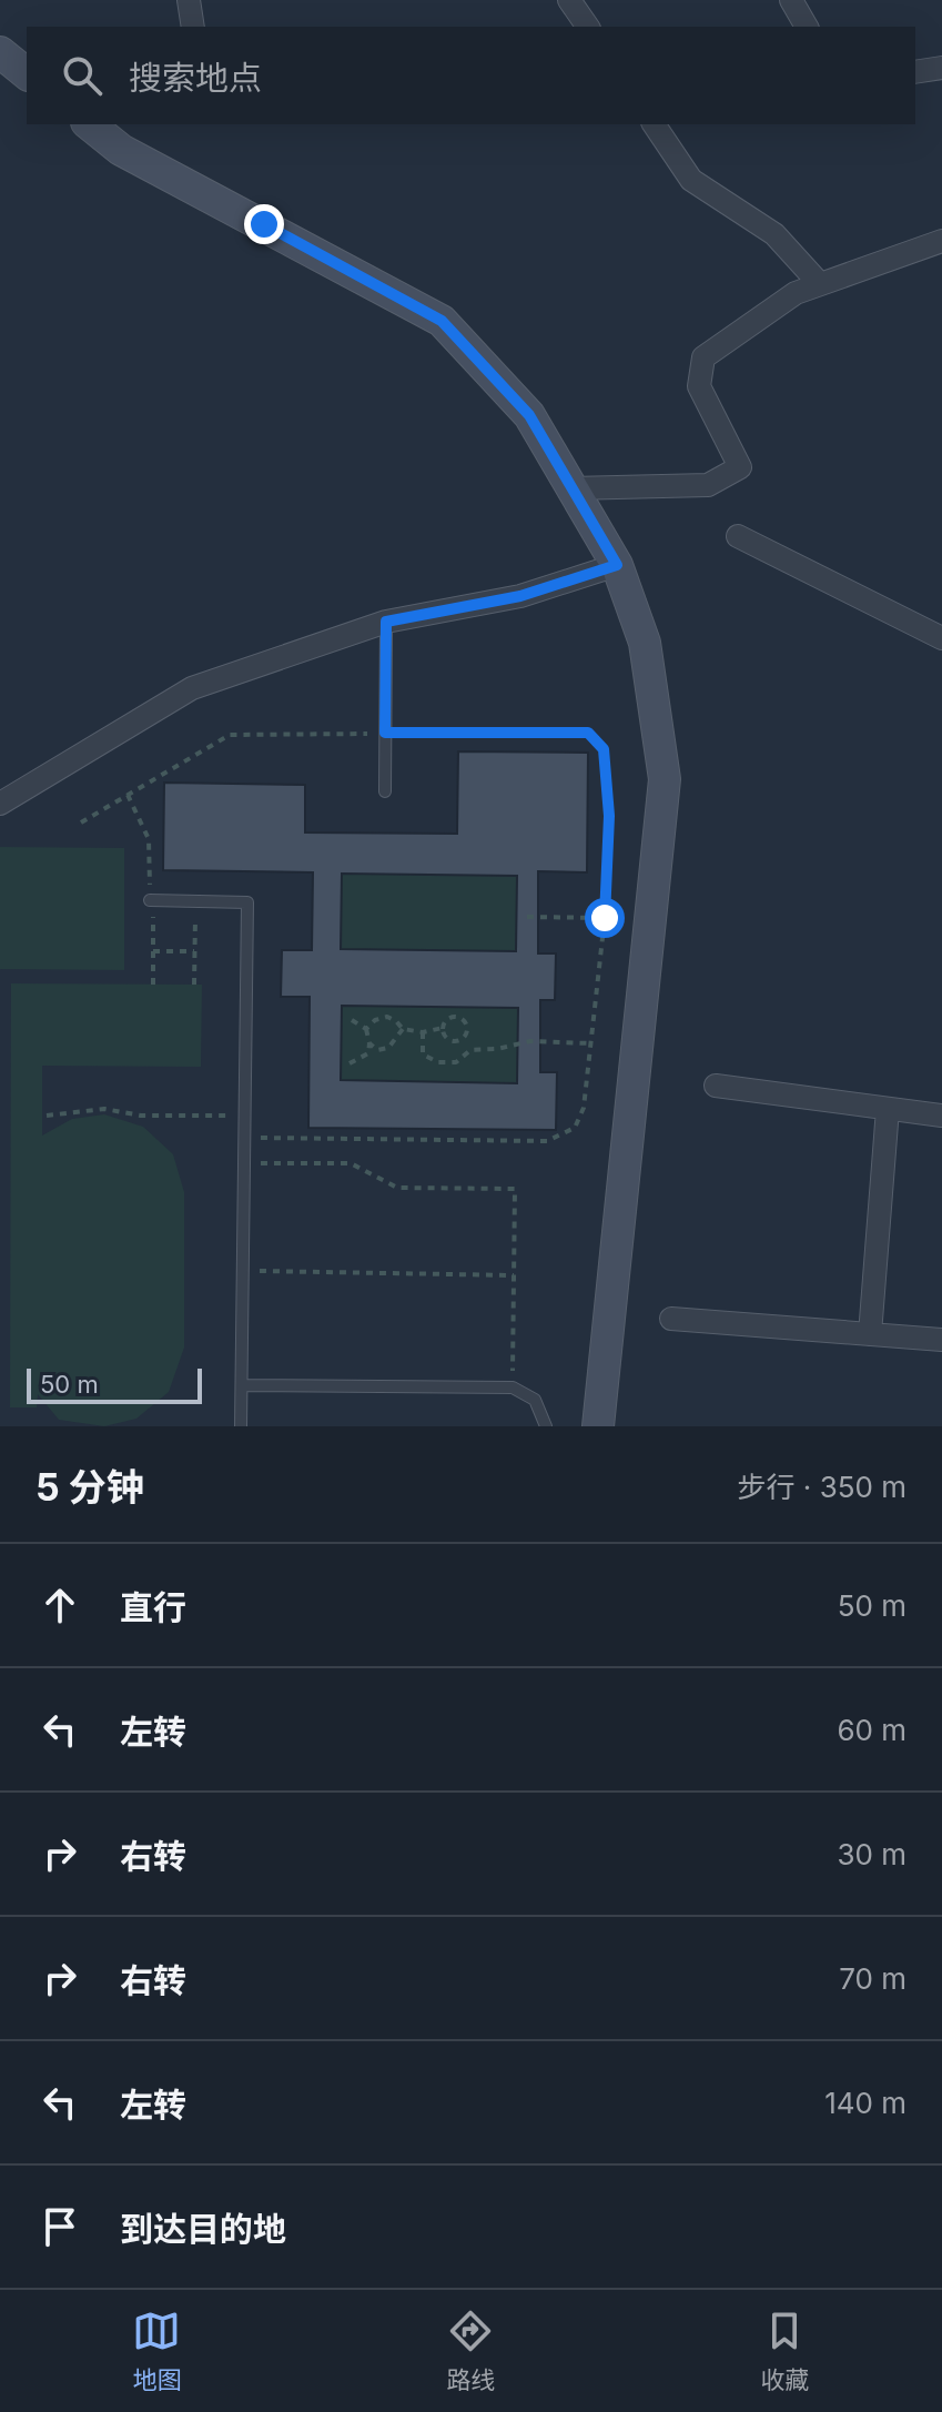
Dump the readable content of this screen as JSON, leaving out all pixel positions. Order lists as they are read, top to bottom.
{
  "scale_bar": "50 m",
  "page": {
    "search": "搜索地点",
    "scale": "50 m",
    "heading": ["5 分钟", "步行 · 350 m"],
    "list": [
      ["直行", "50 m"],
      ["左转", "60 m"],
      ["右转", "30 m"],
      ["右转", "70 m"],
      ["左转", "140 m"],
      "到达目的地"
    ],
    "nav": ["地图", "路线", "收藏"]
  }
}
